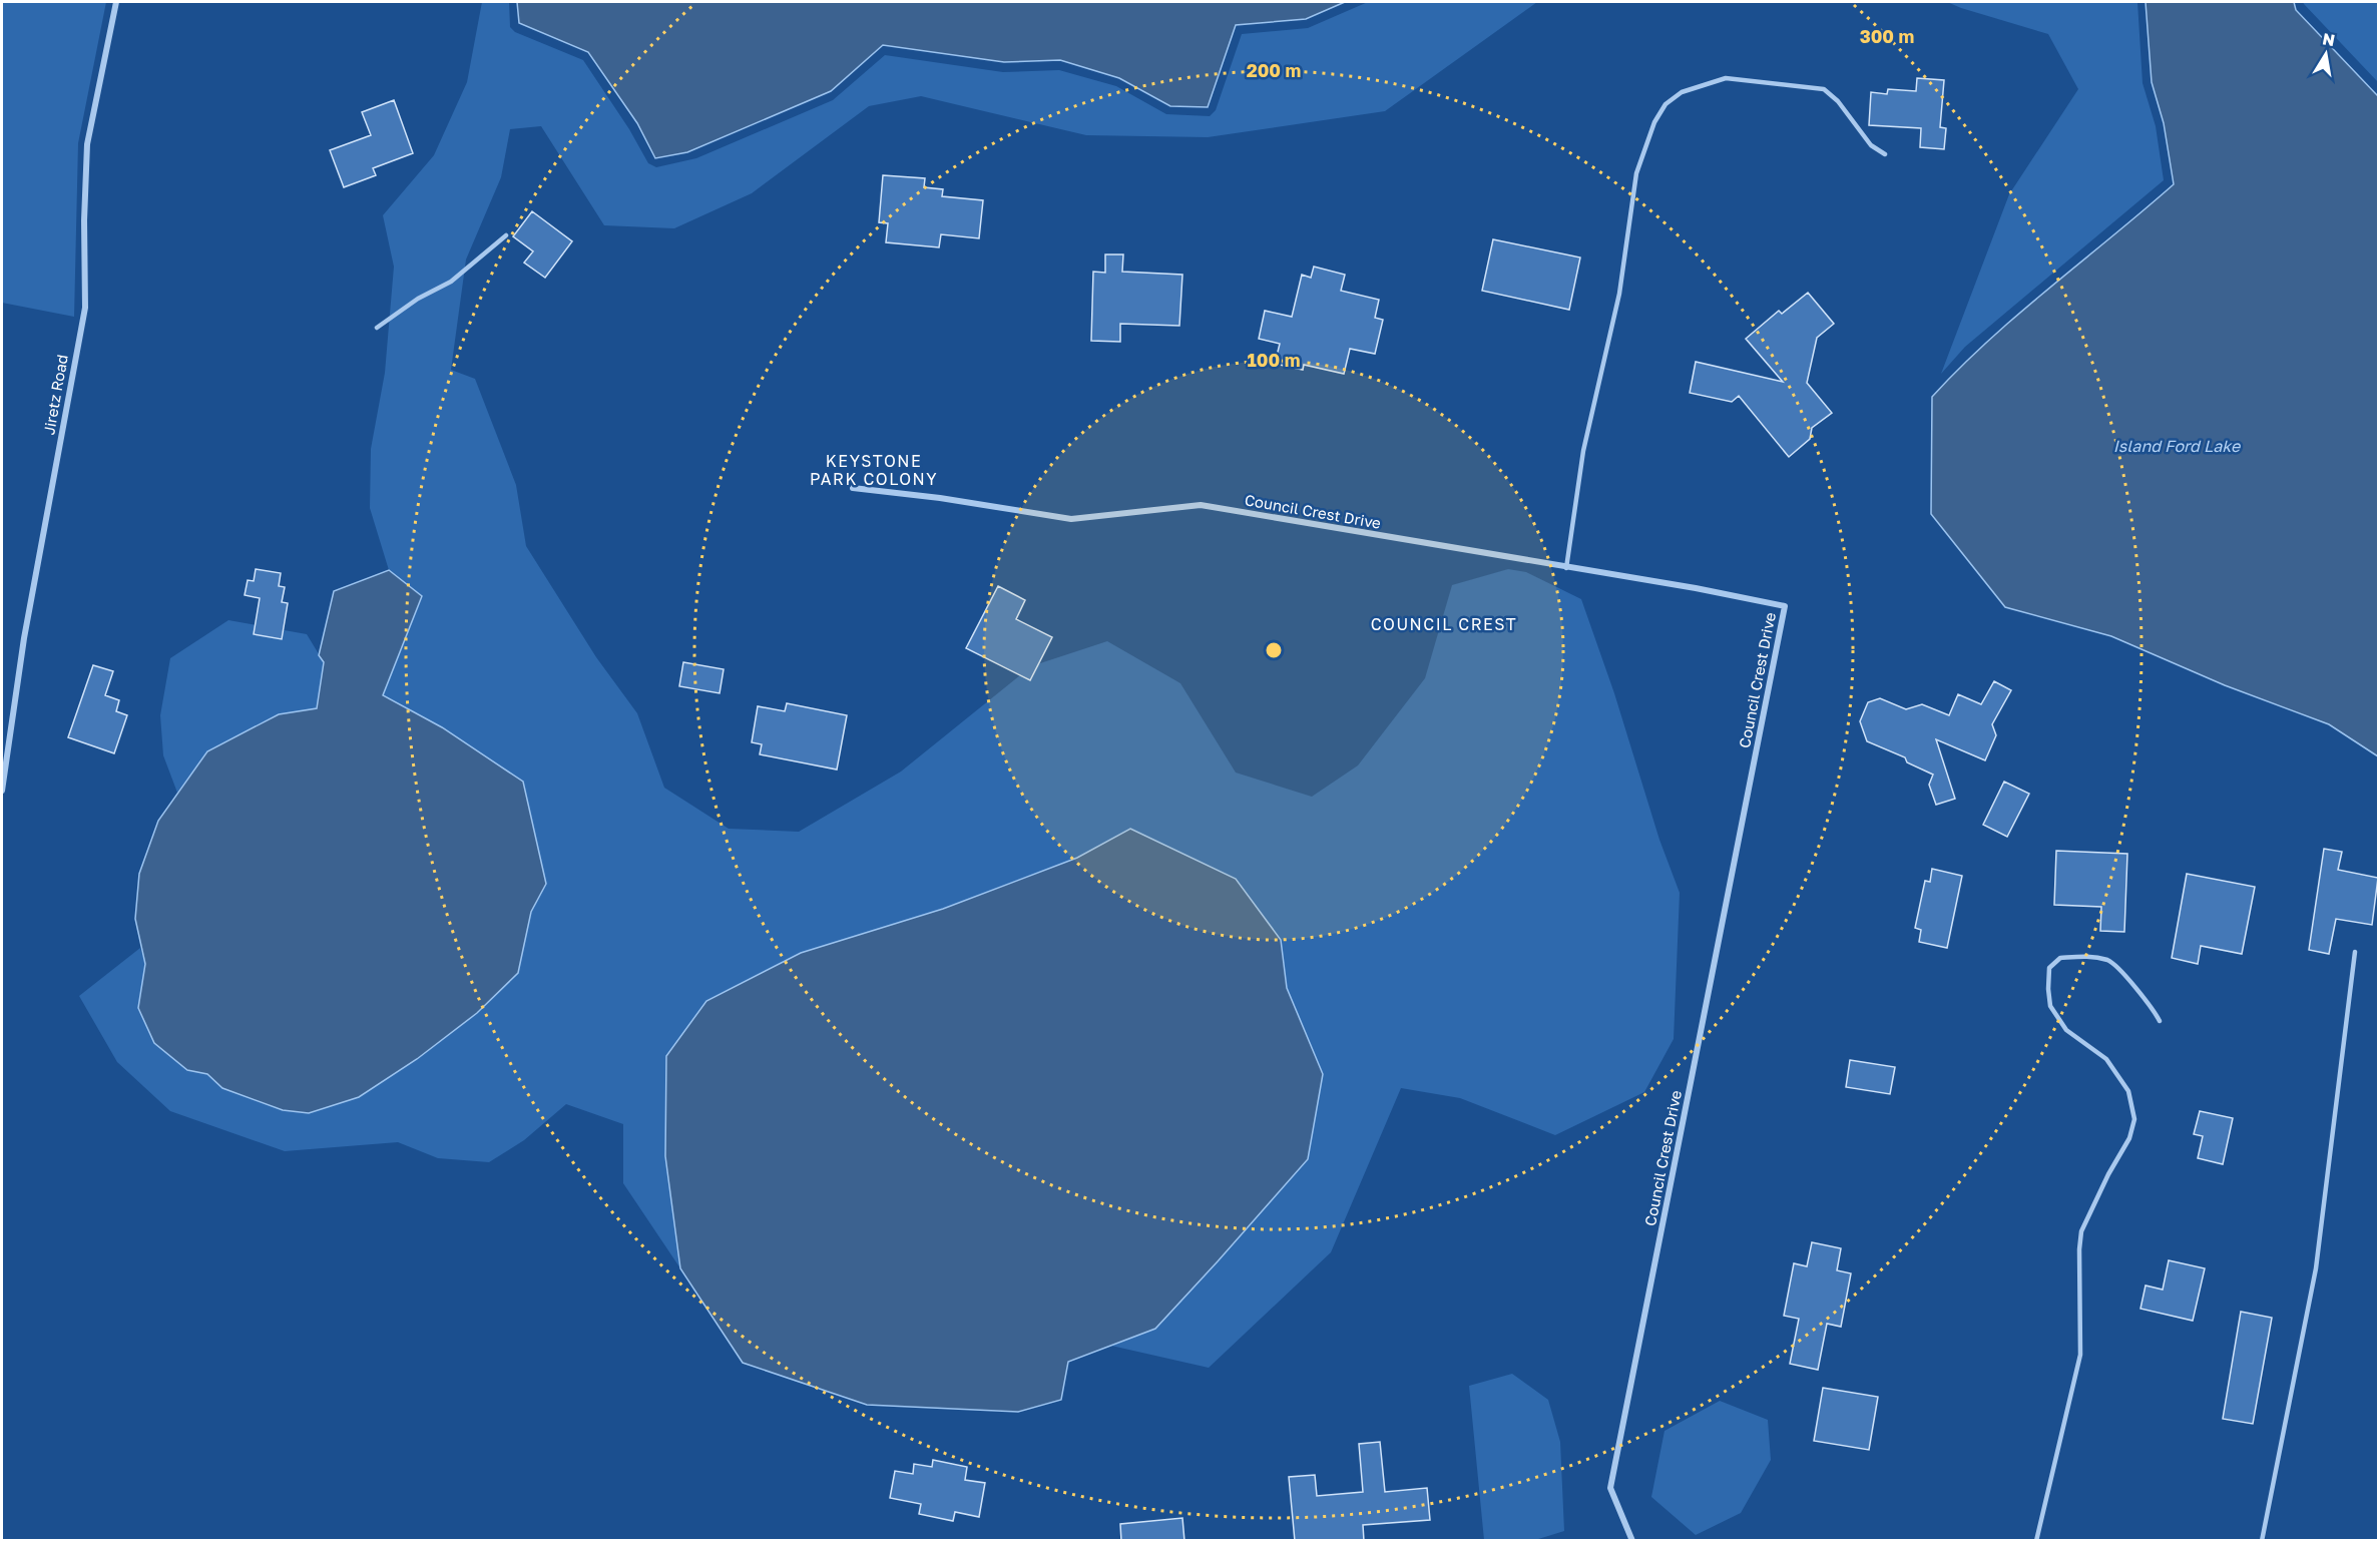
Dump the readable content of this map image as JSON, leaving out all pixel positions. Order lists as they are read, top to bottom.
{
  "streets": {
    "street": ["Jiretz Road", "Council Crest Drive"]
  },
  "districts": ["KEYSTONE PARK COLONY", "COUNCIL CREST"],
  "water": ["Island Ford Lake"],
  "north": "top",
  "rings": ["300 m", "200 m", "100 m"]
}
